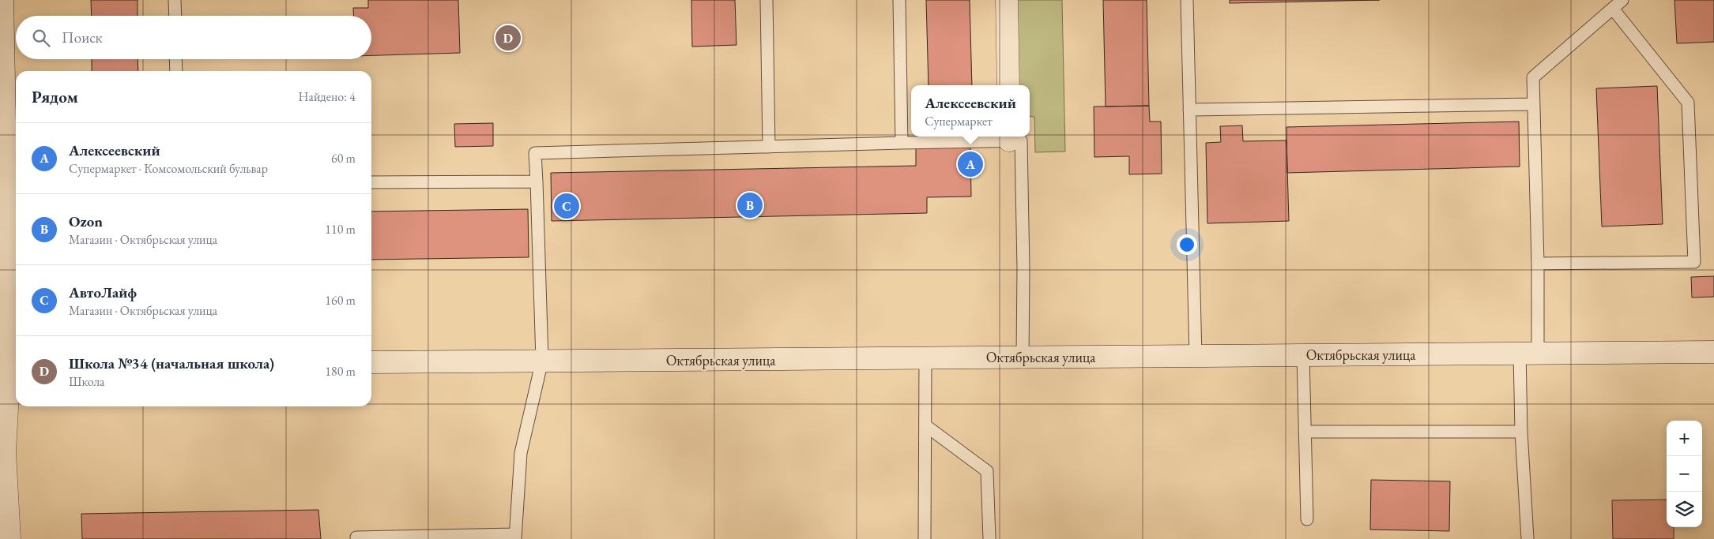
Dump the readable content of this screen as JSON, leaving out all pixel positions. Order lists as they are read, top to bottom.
{
  "streets": {
    "street": ["Октябрьская улица"]
  },
  "page": {
    "search": "Поиск",
    "pins": [
      "D",
      "A",
      "B",
      "C"
    ],
    "heading": ["Рядом", "Найдено: 4"],
    "popup": ["Алексеевский", "Супермаркет"],
    "list": [
      {
        "mark": "A",
        "name": "Алексеевский",
        "note": "Супермаркет · Комсомольский бульвар",
        "value": "60 m"
      },
      {
        "mark": "B",
        "name": "Ozon",
        "note": "Магазин · Октябрьская улица",
        "value": "110 m"
      },
      {
        "mark": "C",
        "name": "АвтоЛайф",
        "note": "Магазин · Октябрьская улица",
        "value": "160 m"
      },
      {
        "mark": "D",
        "name": "Школа №34 (начальная школа)",
        "note": "Школа",
        "value": "180 m"
      }
    ],
    "map_buttons": ["+", "−"]
  }
}
